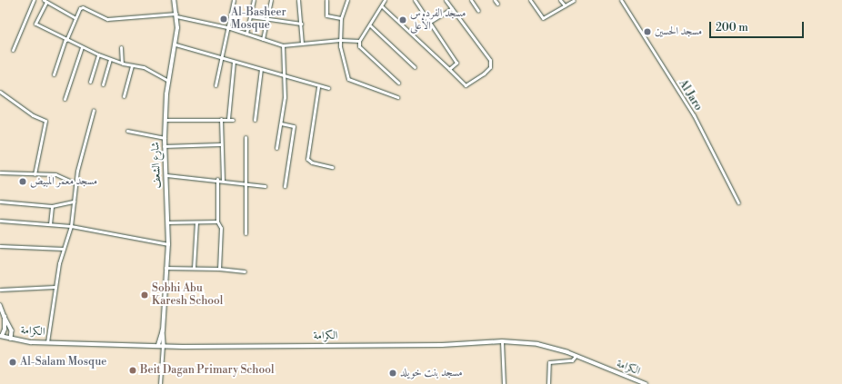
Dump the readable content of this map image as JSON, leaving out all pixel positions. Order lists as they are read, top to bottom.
{
  "streets": {
    "main road": ["الكرامة"],
    "street": ["Al Jaro", "شارع الشعف"]
  },
  "crossings": [
    ["شارع الشعف", "الكرامة"]
  ],
  "places": [
    "Al-Basheer Mosque",
    "مسجد الفردوس الأعلى",
    "مسجد الحسين",
    "مسجد معمر المبيض",
    "Sobhi Abu Karesh School",
    "Al-Salam Mosque",
    "Beit Dagan Primary School",
    "مسجد بنت خويلد"
  ],
  "scale_bar": "200 m"
}
